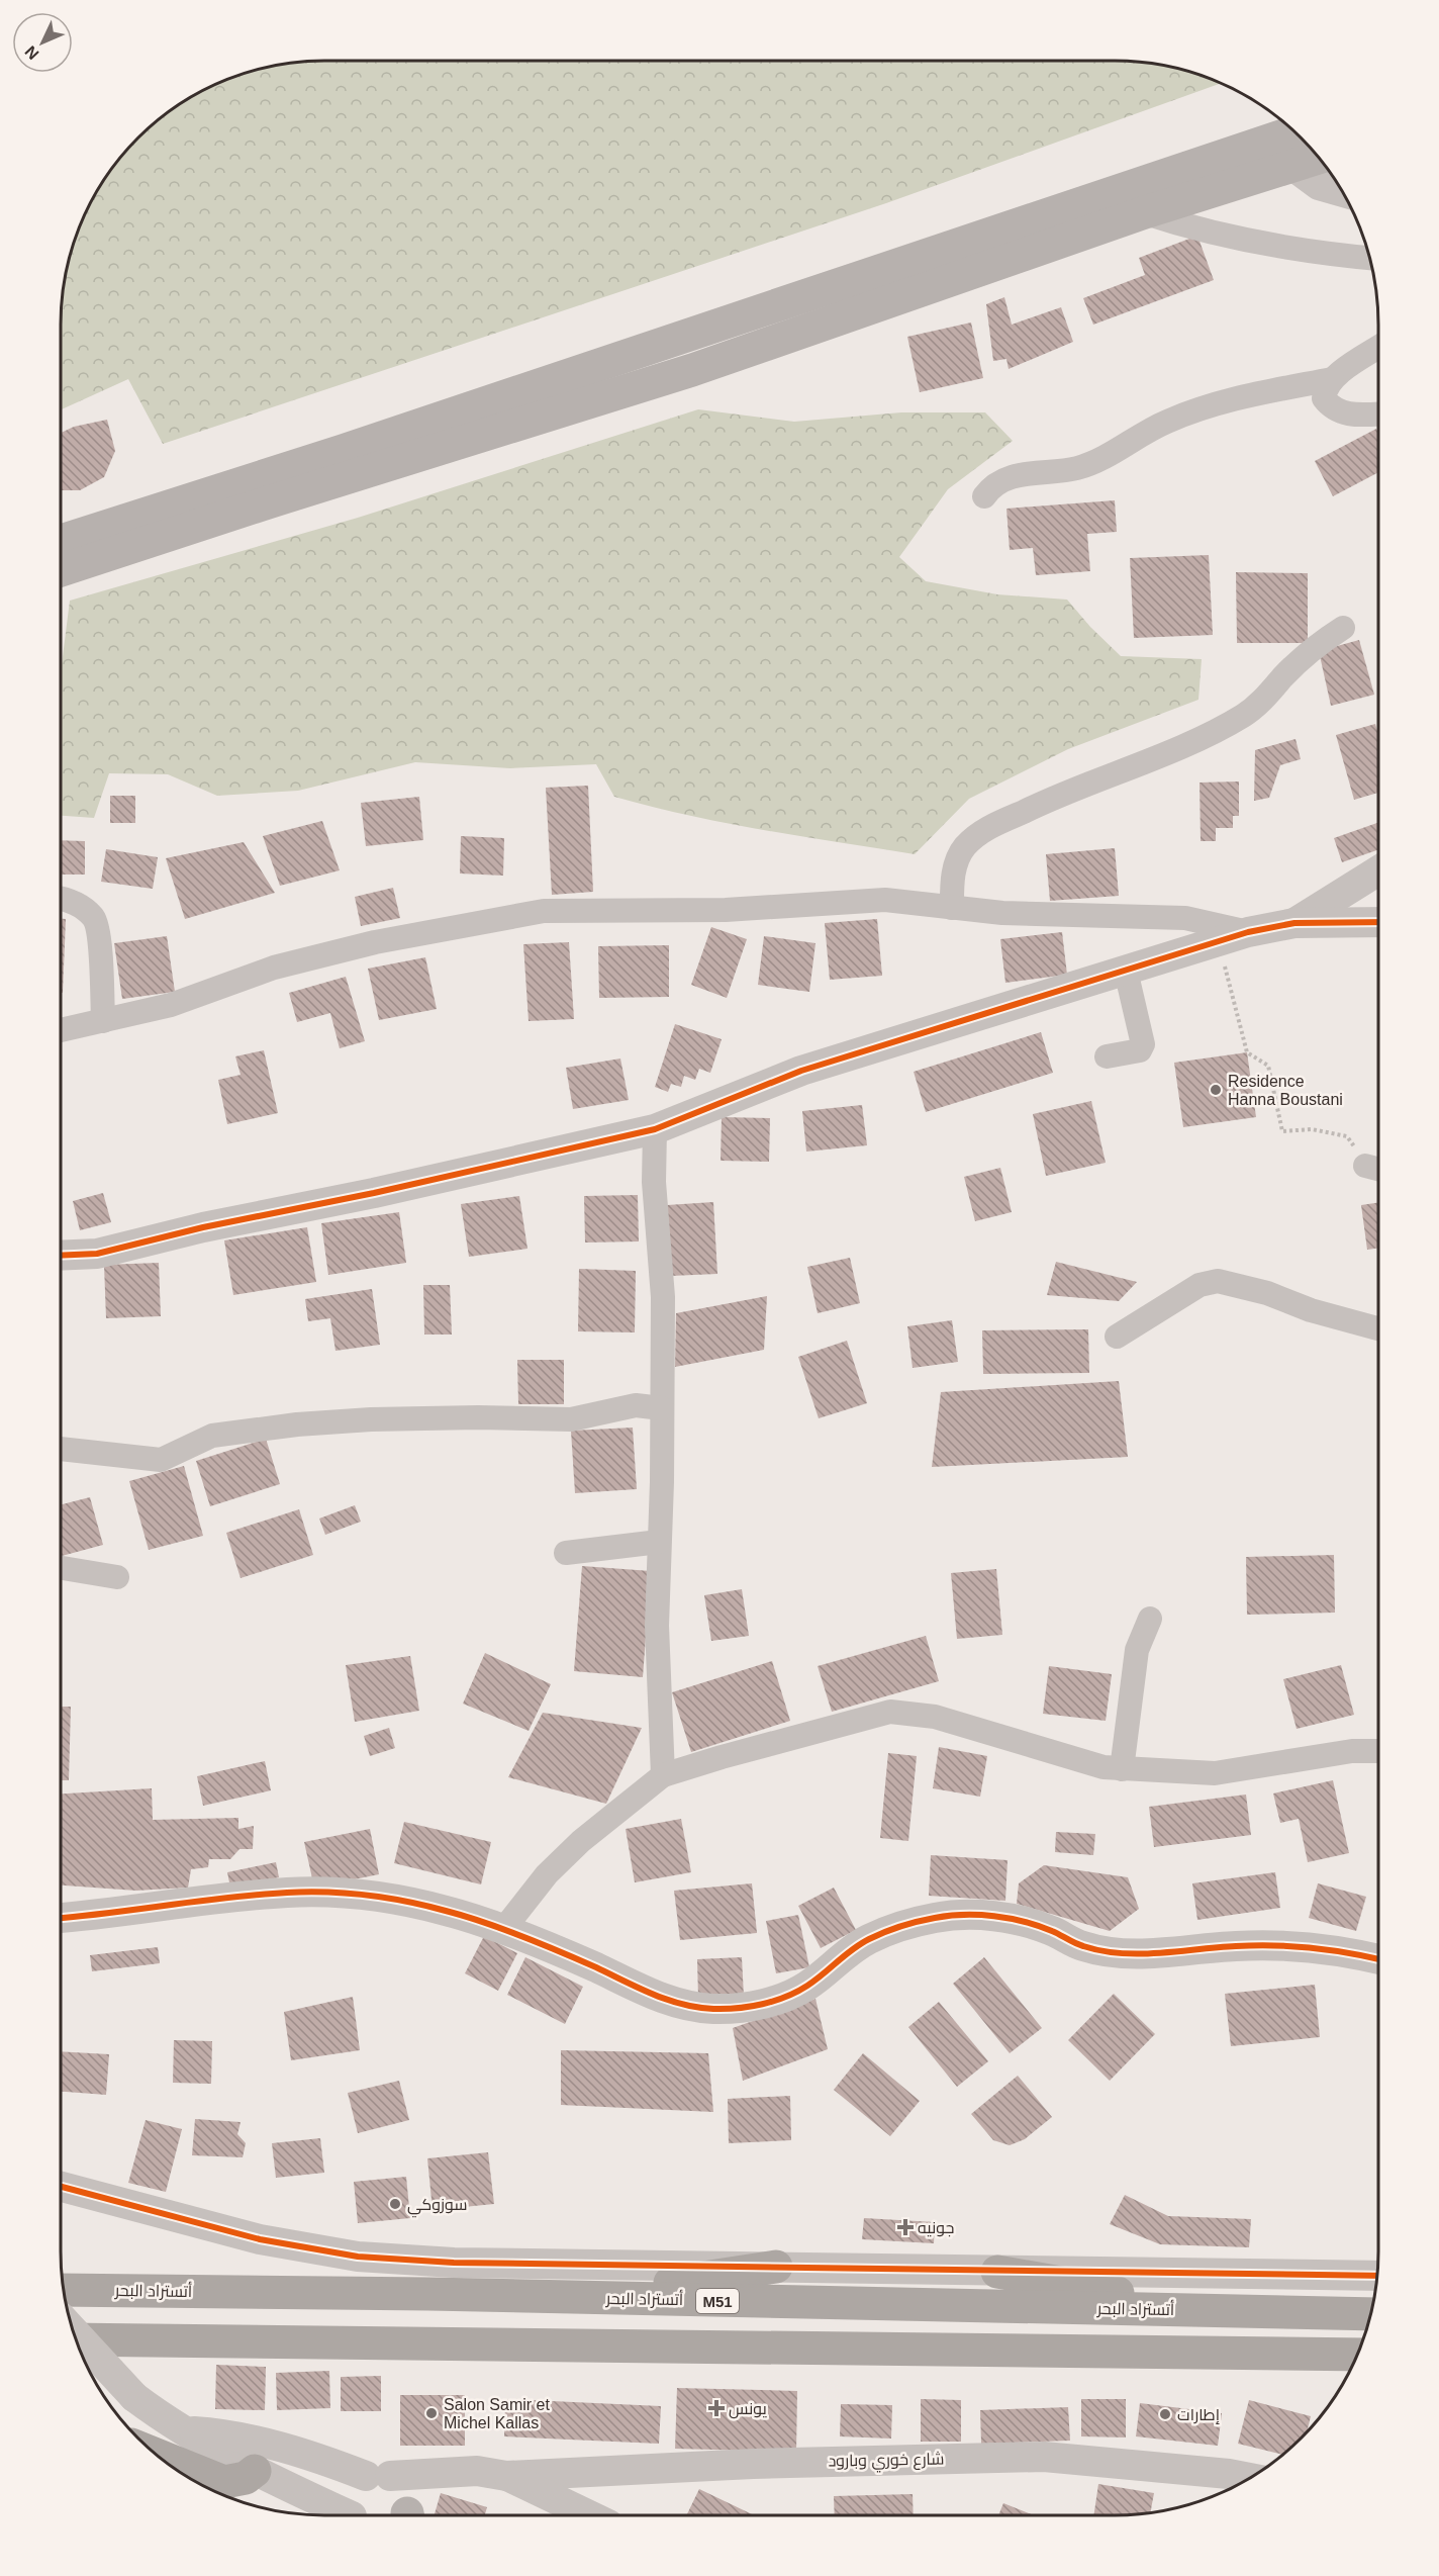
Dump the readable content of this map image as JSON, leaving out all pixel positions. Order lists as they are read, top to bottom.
{
  "streets": {
    "highway": ["أتستراد البحر", "M51"],
    "street": ["شارع خوري وبارود"]
  },
  "places": {
    "other": [
      "Residence Hanna Boustani",
      "سوزوكي",
      "Salon Samir et Michel Kallas",
      "إطارات"
    ],
    "health": ["جونيه", "يونس"]
  },
  "north": "bottom left"
}
